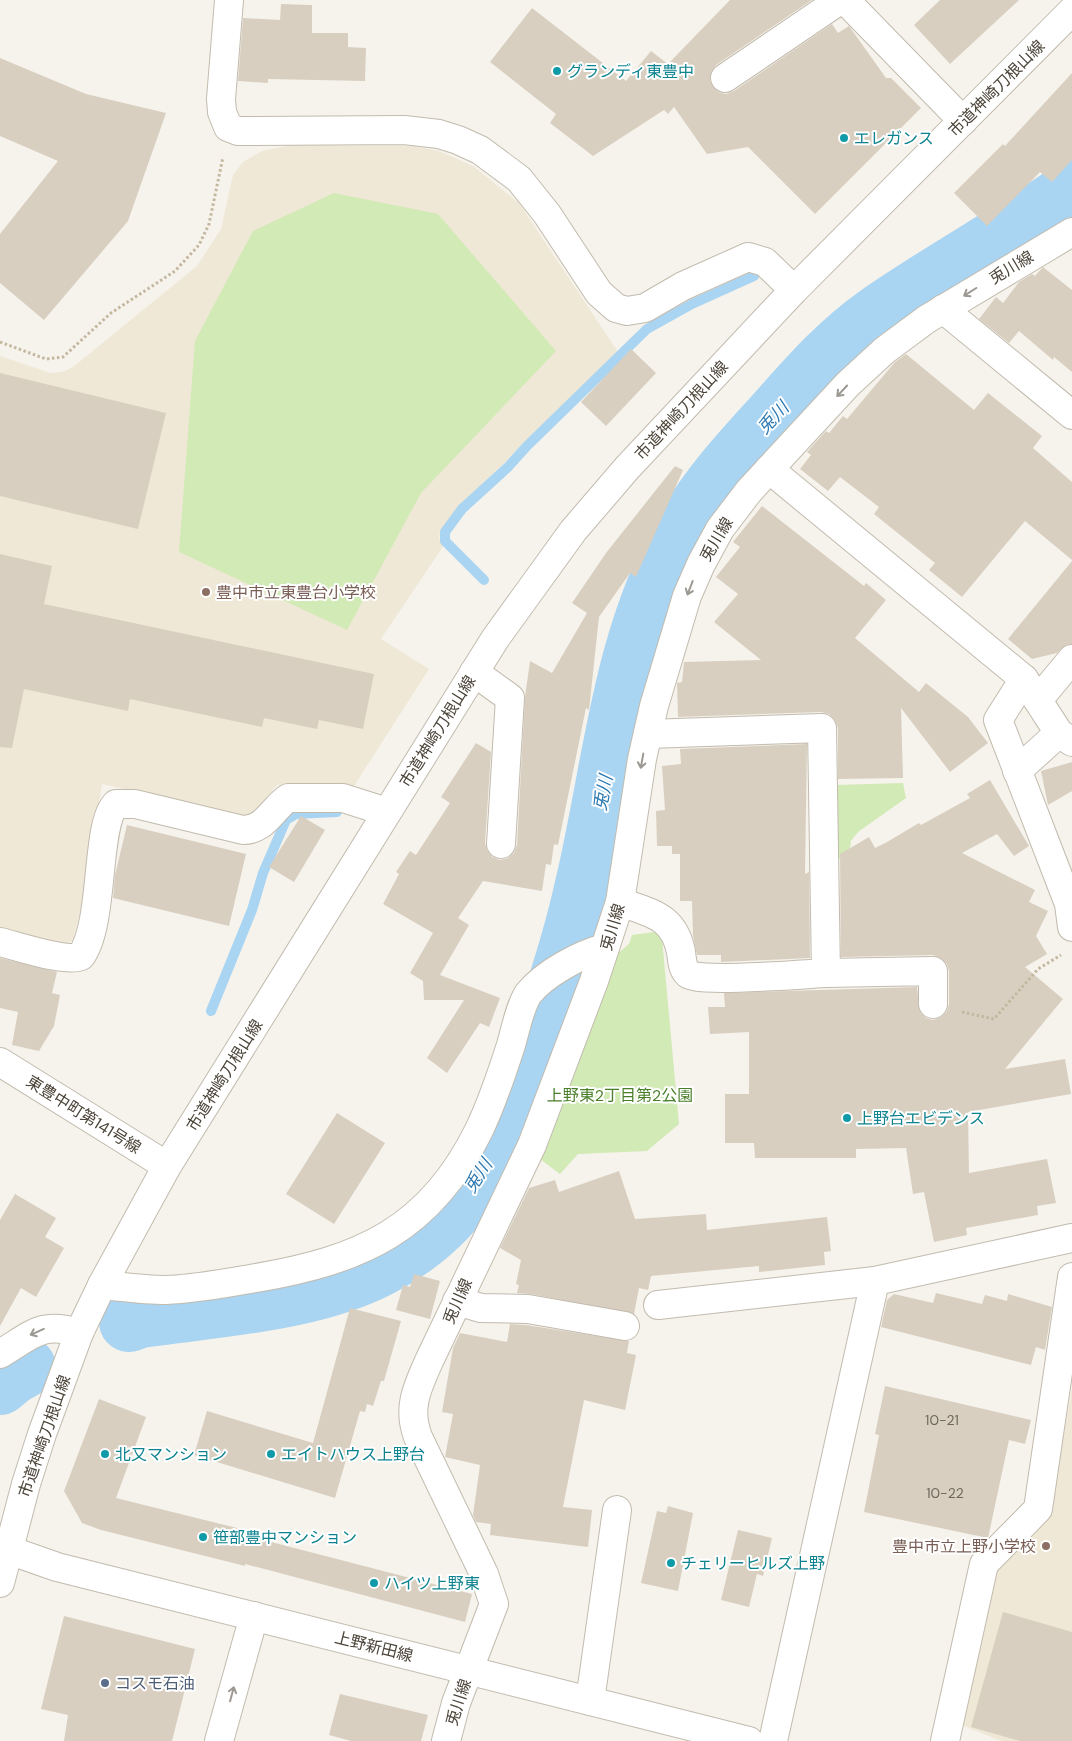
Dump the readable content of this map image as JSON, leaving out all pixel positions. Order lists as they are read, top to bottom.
{
  "streets": {
    "street": [
      "市道神崎刀根山線",
      "兎川線",
      "東豊中町第141号線",
      "上野新田線"
    ]
  },
  "crossings": [
    ["市道神崎刀根山線", "東豊中町第141号線"],
    ["市道神崎刀根山線", "上野新田線"],
    ["兎川線", "上野新田線"]
  ],
  "one_way": ["兎川線"],
  "water": ["兎川"],
  "parks": ["上野東2丁目第2公園"],
  "places": [
    "グランディ東豊中",
    "エレガンス",
    "豊中市立東豊台小学校",
    "上野台エビデンス",
    "北又マンション",
    "エイトハウス上野台",
    "笹部豊中マンション",
    "豊中市立上野小学校",
    "チェリーヒルズ上野",
    "ハイツ上野東",
    "コスモ石油"
  ],
  "house_numbers": ["10-21", "10-22"]
}
